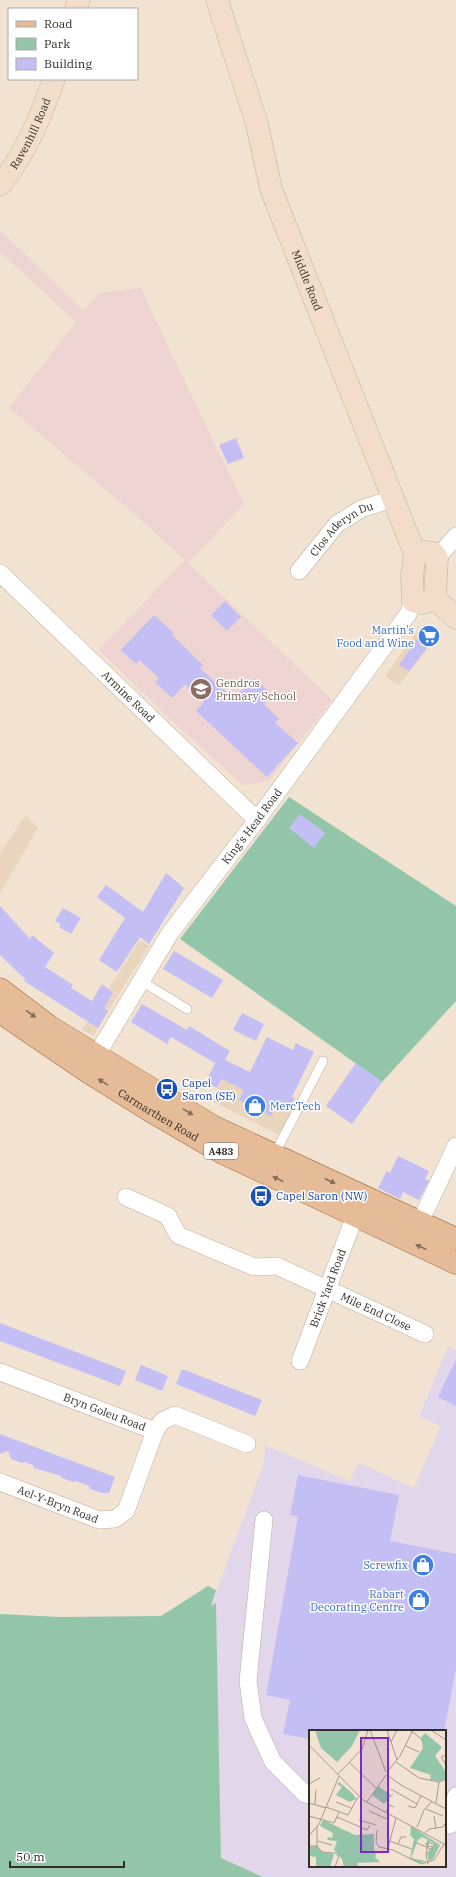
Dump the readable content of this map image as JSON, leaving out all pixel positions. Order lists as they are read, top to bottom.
{
  "streets": {
    "main road": ["Carmarthen Road", "A483"],
    "street": [
      "Ravenhill Road",
      "Middle Road",
      "Clos Aderyn Du",
      "Armine Road",
      "King's Head Road",
      "Brick Yard Road",
      "Mile End Close",
      "Bryn Goleu Road",
      "Ael-Y-Bryn Road"
    ]
  },
  "crossings": [
    ["Middle Road", "Clos Aderyn Du"],
    ["Armine Road", "King's Head Road"],
    ["King's Head Road", "Carmarthen Road"],
    ["Carmarthen Road", "Brick Yard Road"],
    ["Brick Yard Road", "Mile End Close"],
    ["Bryn Goleu Road", "Ael-Y-Bryn Road"]
  ],
  "places": {
    "supermarket": ["Martin's Food and Wine"],
    "school or university": ["Gendros Primary School"],
    "bus stop": ["Capel Saron (SE)", "Capel Saron (NW)"],
    "shop": ["MercTech", "Screwfix", "Rabart Decorating Centre"]
  },
  "legend": ["Road", "Park", "Building"],
  "scale_bar": "50 m"
}
